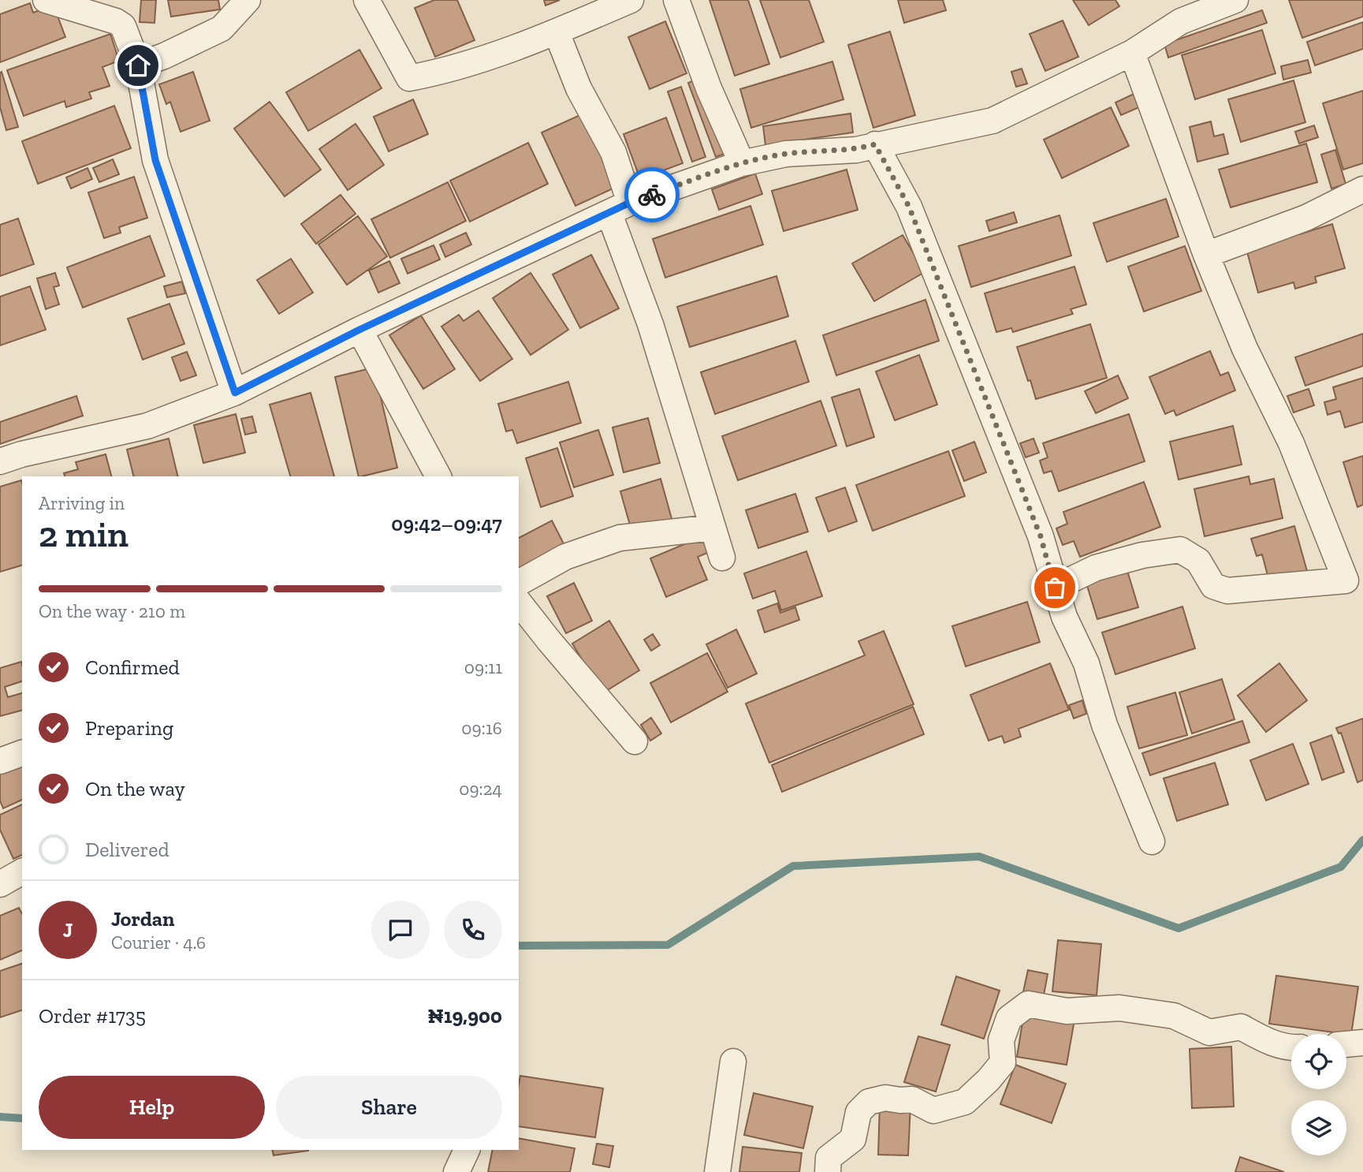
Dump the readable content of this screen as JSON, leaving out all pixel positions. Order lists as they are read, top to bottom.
{
  "page": {
    "heading": ["2 min", "Arriving in", "09:42–09:47"],
    "panel": [
      "Jordan",
      "Courier · 4.6",
      "Order #1735",
      "₦19,900"
    ],
    "bar": "On the way · 210 m",
    "list": [
      ["Confirmed", "09:11"],
      ["Preparing", "09:16"],
      ["On the way", "09:24"],
      "Delivered"
    ],
    "round": "J",
    "buttons": ["Help", "Share"]
  }
}
